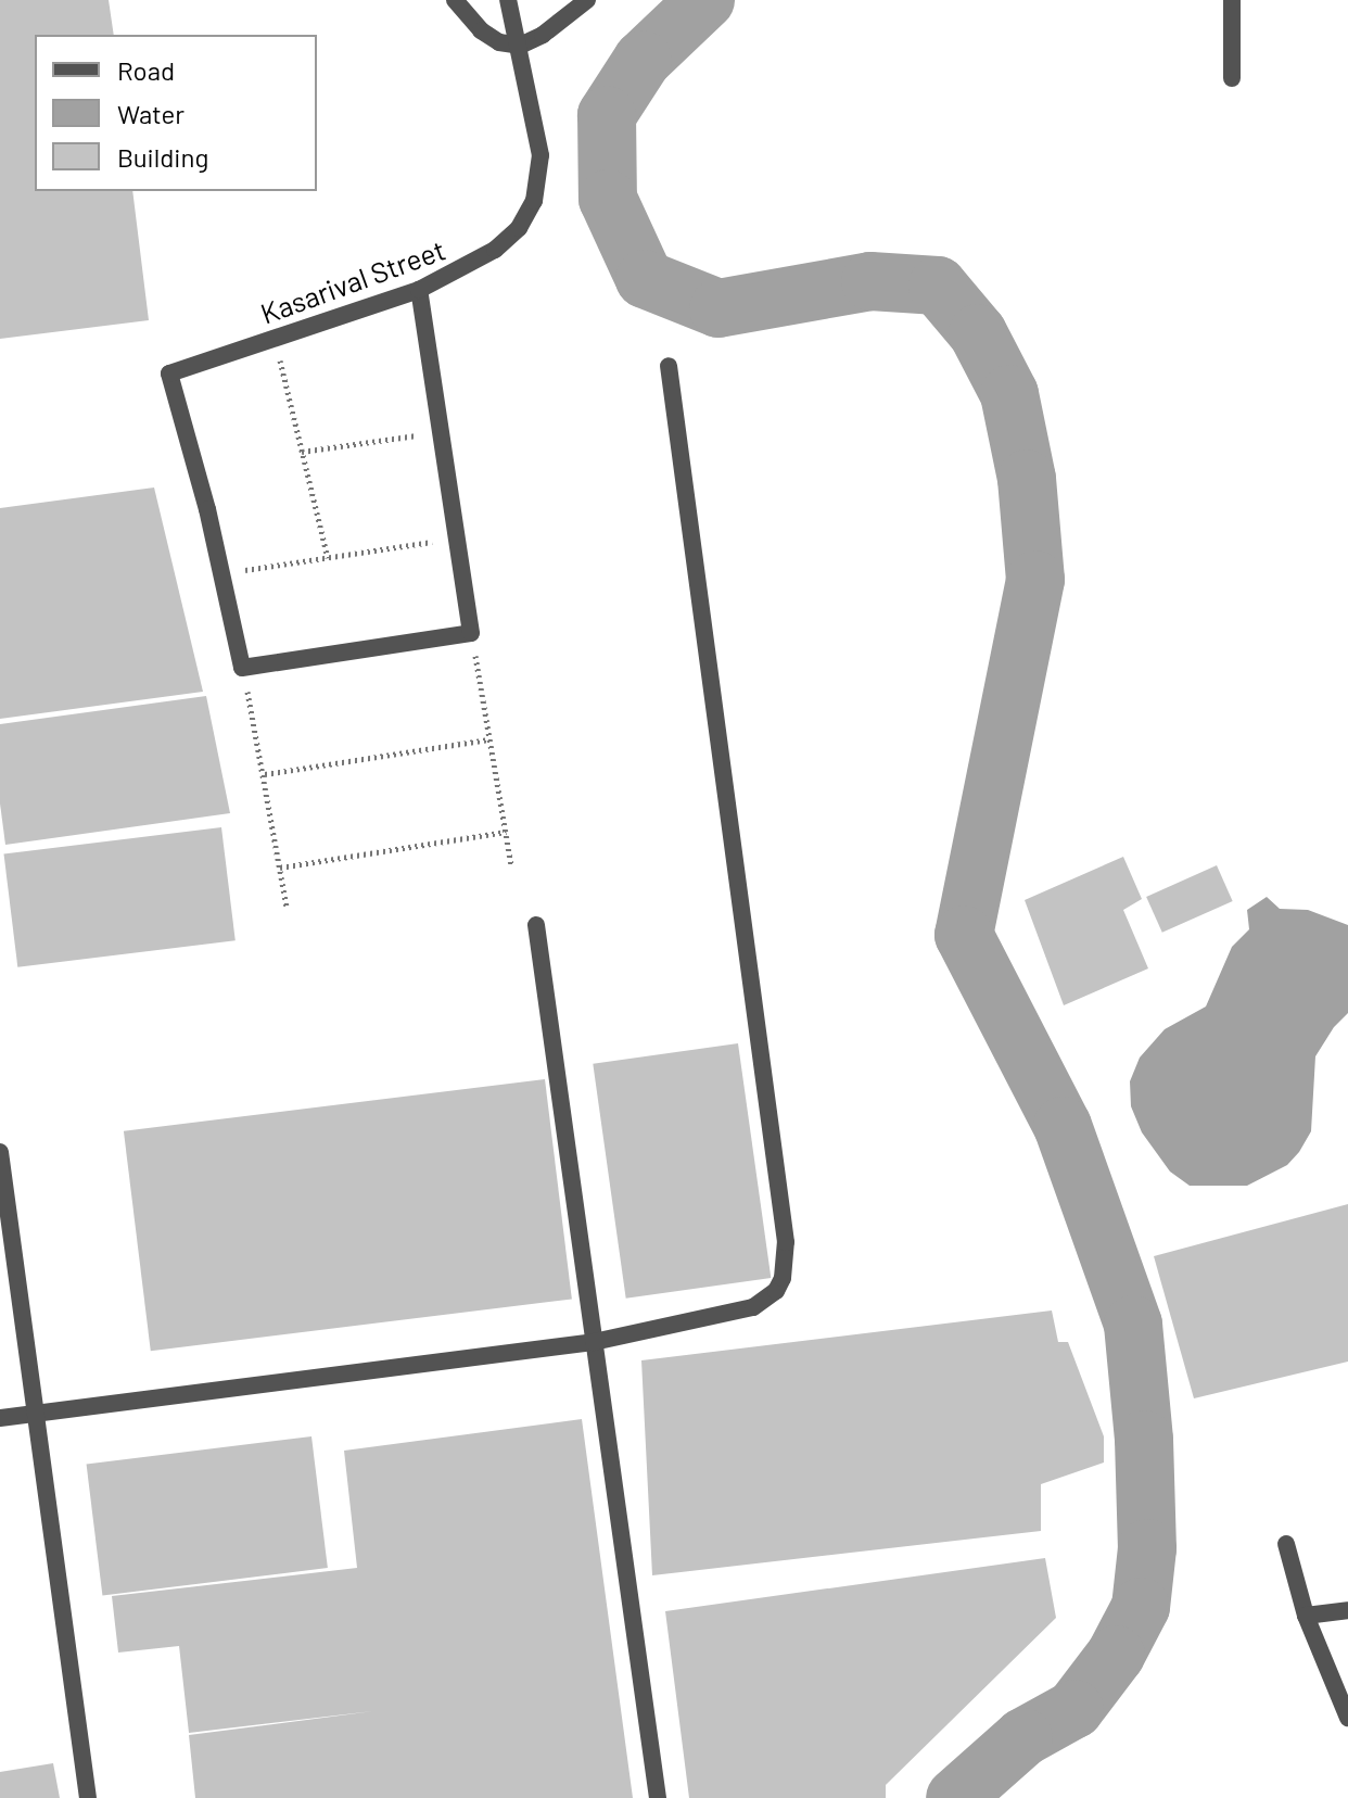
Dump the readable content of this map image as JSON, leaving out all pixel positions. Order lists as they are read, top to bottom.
{
  "streets": {
    "street": ["Kasarival Street"]
  },
  "legend": ["Road", "Water", "Building"]
}
